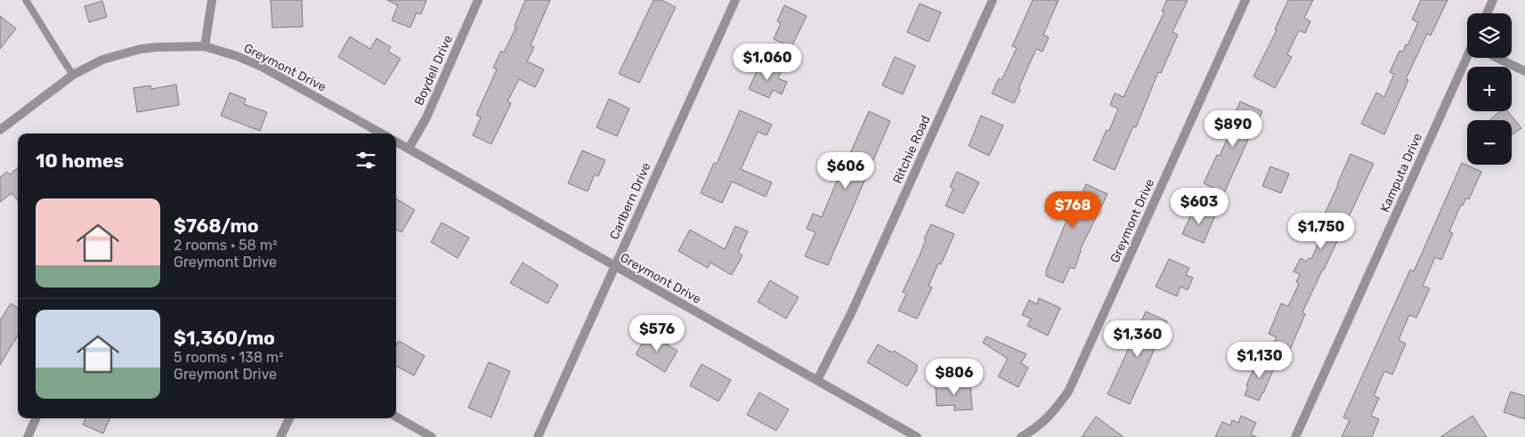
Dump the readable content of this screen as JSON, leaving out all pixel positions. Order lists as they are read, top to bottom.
{
  "streets": {
    "street": [
      "Greymont Drive",
      "Boydell Drive",
      "Ritchie Road",
      "Kamputa Drive",
      "Carlbern Drive"
    ]
  },
  "crossings": [
    ["Greymont Drive", "Boydell Drive"],
    ["Greymont Drive", "Ritchie Road"],
    ["Greymont Drive", "Carlbern Drive"]
  ],
  "page": {
    "map_buttons": ["+", "−"],
    "price": [
      "$1,060",
      "$890",
      "$606",
      "$603",
      "$768",
      "$1,750",
      "$576",
      "$1,360",
      "$1,130",
      "$806"
    ],
    "heading": "10 homes",
    "list": [
      {
        "name": "$768/mo",
        "note": "2 rooms · 58 m² · Greymont Drive"
      },
      {
        "name": "$1,360/mo",
        "note": "5 rooms · 138 m² · Greymont Drive"
      }
    ]
  }
}
